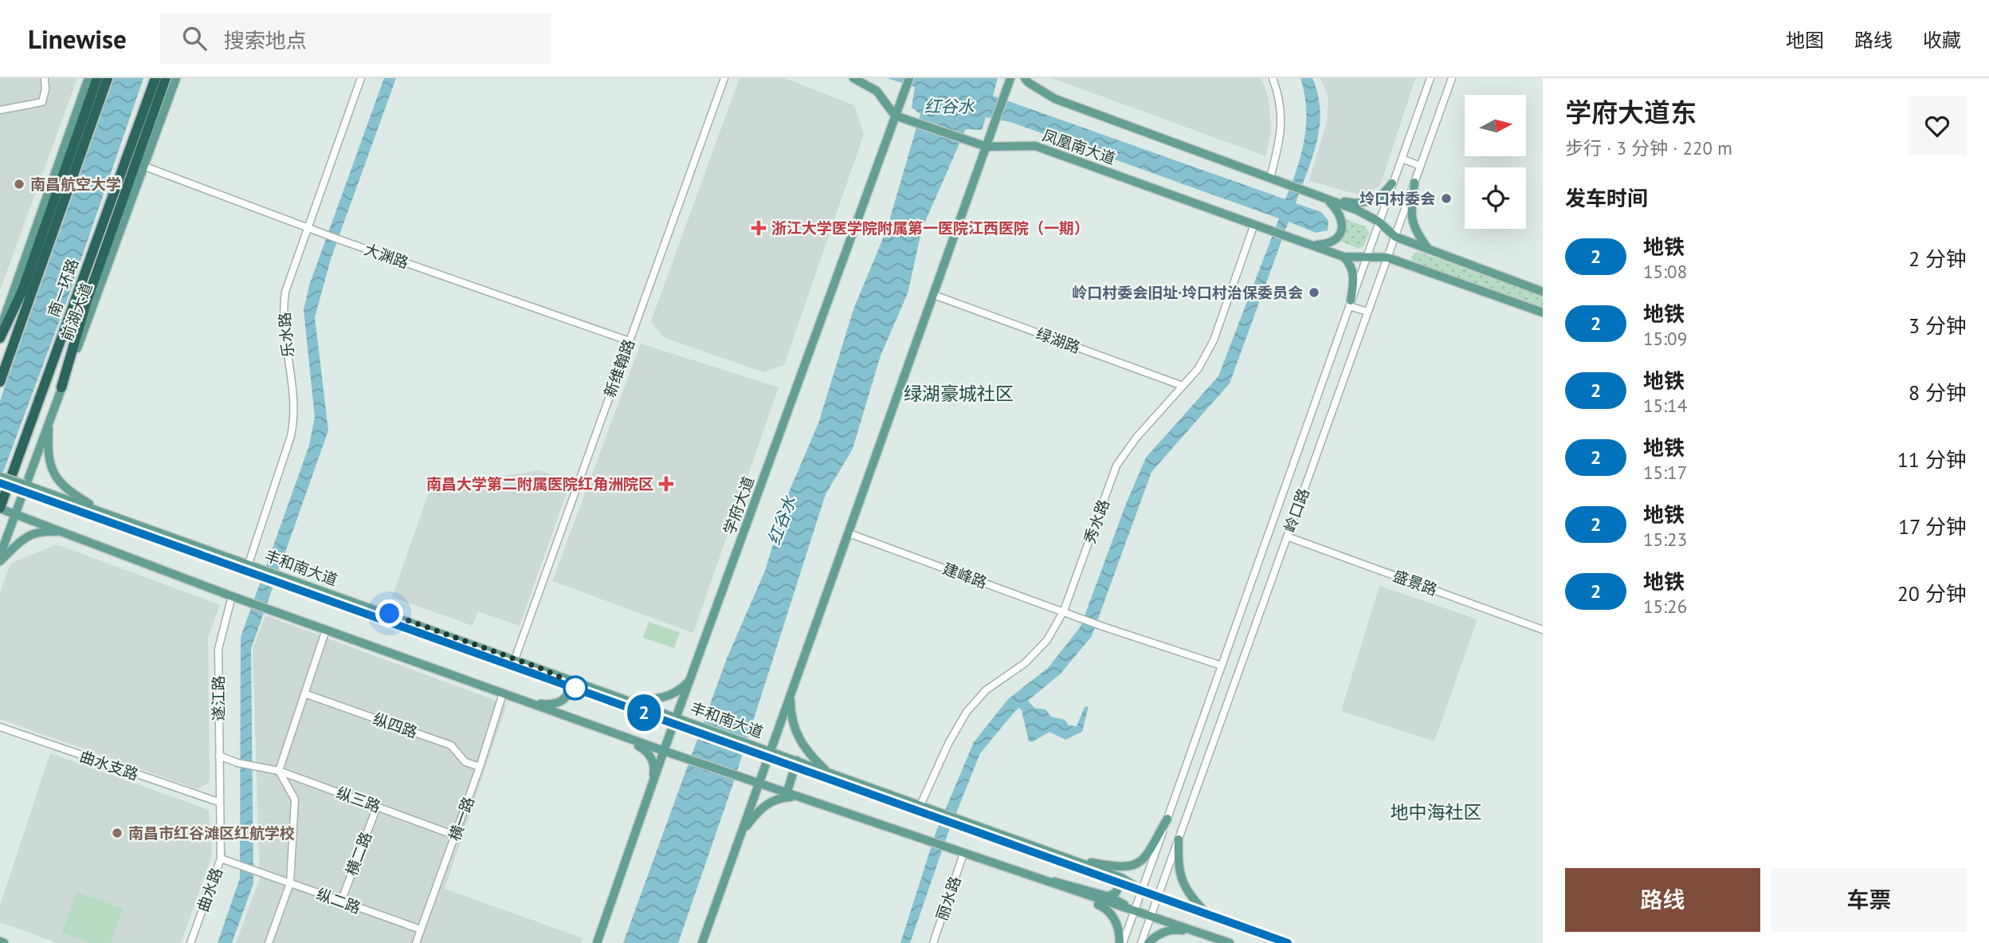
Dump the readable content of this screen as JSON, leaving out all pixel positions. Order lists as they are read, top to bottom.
{
  "streets": {
    "highway": ["南一环路"],
    "main road": [
      "凤凰南大道",
      "前湖大道",
      "学府大道",
      "丰和南大道"
    ],
    "street": [
      "大渊路",
      "乐水路",
      "绿湖路",
      "新维翰路",
      "岭口路",
      "秀水路",
      "建峰路",
      "盛景路",
      "遂江路",
      "纵四路",
      "曲水支路",
      "纵三路",
      "横一路",
      "横二路",
      "曲水路",
      "丽水路",
      "纵二路"
    ]
  },
  "crossings": [
    ["凤凰南大道", "学府大道"],
    ["凤凰南大道", "秀水路"],
    ["大渊路", "前湖大道"],
    ["大渊路", "乐水路"],
    ["大渊路", "新维翰路"],
    ["前湖大道", "丰和南大道"],
    ["乐水路", "丰和南大道"],
    ["绿湖路", "秀水路"],
    ["新维翰路", "丰和南大道"],
    ["学府大道", "丰和南大道"],
    ["岭口路", "丰和南大道"],
    ["岭口路", "建峰路"],
    ["岭口路", "盛景路"],
    ["秀水路", "丰和南大道"],
    ["秀水路", "建峰路"],
    ["遂江路", "曲水支路"],
    ["遂江路", "纵三路"],
    ["遂江路", "曲水路"],
    ["纵四路", "横一路"],
    ["曲水支路", "曲水路"],
    ["纵三路", "横一路"],
    ["纵三路", "横二路"],
    ["横一路", "纵二路"],
    ["横二路", "纵二路"],
    ["曲水路", "纵二路"]
  ],
  "districts": ["绿湖豪城社区", "地中海社区"],
  "water": ["红谷水"],
  "places": {
    "other": [
      "南昌航空大学",
      "坽口村委会",
      "岭口村委会旧址·坽口村治保委员会",
      "南昌市红谷滩区红航学校"
    ],
    "health": ["浙江大学医学院附属第一医院江西医院（一期）", "南昌大学第二附属医院红角洲院区"]
  },
  "lines": ["metro line 2"],
  "north": "right",
  "page": {
    "header": "Linewise",
    "search": "搜索地点",
    "nav": ["地图", "路线", "收藏"],
    "on_map": "2",
    "heading": [
      ["学府大道东", "步行 · 3 分钟 · 220 m"],
      "发车时间"
    ],
    "list": [
      {
        "mark": "2",
        "name": "地铁",
        "note": "15:08",
        "value": "2 分钟"
      },
      {
        "mark": "2",
        "name": "地铁",
        "note": "15:09",
        "value": "3 分钟"
      },
      {
        "mark": "2",
        "name": "地铁",
        "note": "15:14",
        "value": "8 分钟"
      },
      {
        "mark": "2",
        "name": "地铁",
        "note": "15:17",
        "value": "11 分钟"
      },
      {
        "mark": "2",
        "name": "地铁",
        "note": "15:23",
        "value": "17 分钟"
      },
      {
        "mark": "2",
        "name": "地铁",
        "note": "15:26",
        "value": "20 分钟"
      }
    ],
    "buttons": ["路线", "车票"]
  }
}
